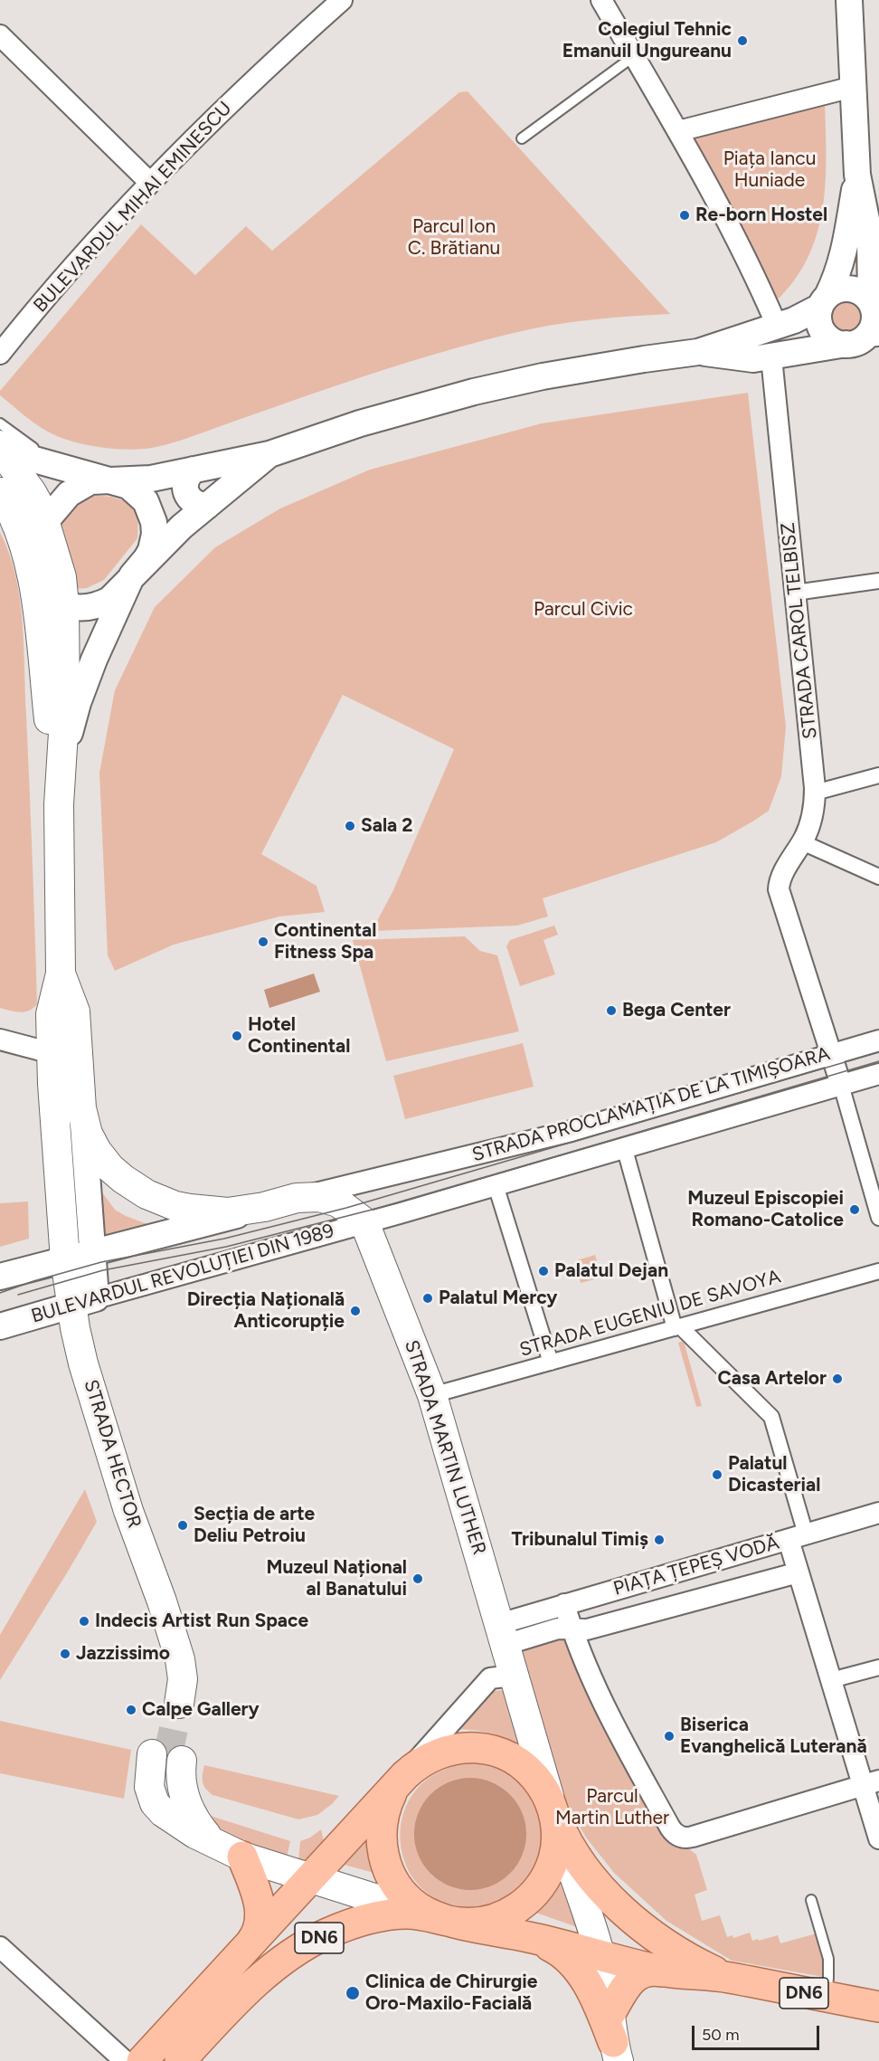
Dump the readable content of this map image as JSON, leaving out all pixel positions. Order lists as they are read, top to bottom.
{
  "streets": {
    "main road": ["STRADA MARTIN LUTHER", "STRADA HECTOR", "DN6"],
    "street": [
      "BULEVARDUL MIHAI EMINESCU",
      "STRADA CAROL TELBISZ",
      "STRADA PROCLAMAȚIA DE LA TIMIȘOARA",
      "BULEVARDUL REVOLUȚIEI DIN 1989",
      "STRADA EUGENIU DE SAVOYA",
      "PIAȚA ȚEPEȘ VODĂ"
    ]
  },
  "crossings": [
    ["STRADA CAROL TELBISZ", "STRADA PROCLAMAȚIA DE LA TIMIȘOARA"],
    ["STRADA PROCLAMAȚIA DE LA TIMIȘOARA", "BULEVARDUL REVOLUȚIEI DIN 1989"],
    ["STRADA PROCLAMAȚIA DE LA TIMIȘOARA", "STRADA MARTIN LUTHER"],
    ["BULEVARDUL REVOLUȚIEI DIN 1989", "STRADA MARTIN LUTHER"],
    ["BULEVARDUL REVOLUȚIEI DIN 1989", "STRADA HECTOR"],
    ["STRADA EUGENIU DE SAVOYA", "STRADA MARTIN LUTHER"],
    ["STRADA MARTIN LUTHER", "PIAȚA ȚEPEȘ VODĂ"],
    ["STRADA MARTIN LUTHER", "DN6"]
  ],
  "parks": [
    "Piața Iancu Huniade",
    "Parcul Ion C. Brătianu",
    "Parcul Civic",
    "Parcul Martin Luther"
  ],
  "places": [
    "Colegiul Tehnic Emanuil Ungureanu",
    "Re-born Hostel",
    "Sala 2",
    "Continental Fitness Spa",
    "Bega Center",
    "Hotel Continental",
    "Muzeul Episcopiei Romano-Catolice",
    "Palatul Dejan",
    "Palatul Mercy",
    "Direcția Națională Anticorupție",
    "Casa Artelor",
    "Palatul Dicasterial",
    "Secția de arte Deliu Petroiu",
    "Tribunalul Timiș",
    "Muzeul Național al Banatului",
    "Indecis Artist Run Space",
    "Jazzissimo",
    "Calpe Gallery",
    "Biserica Evanghelică Luterană",
    "Clinica de Chirurgie Oro-Maxilo-Facială"
  ],
  "scale_bar": "50 m"
}
